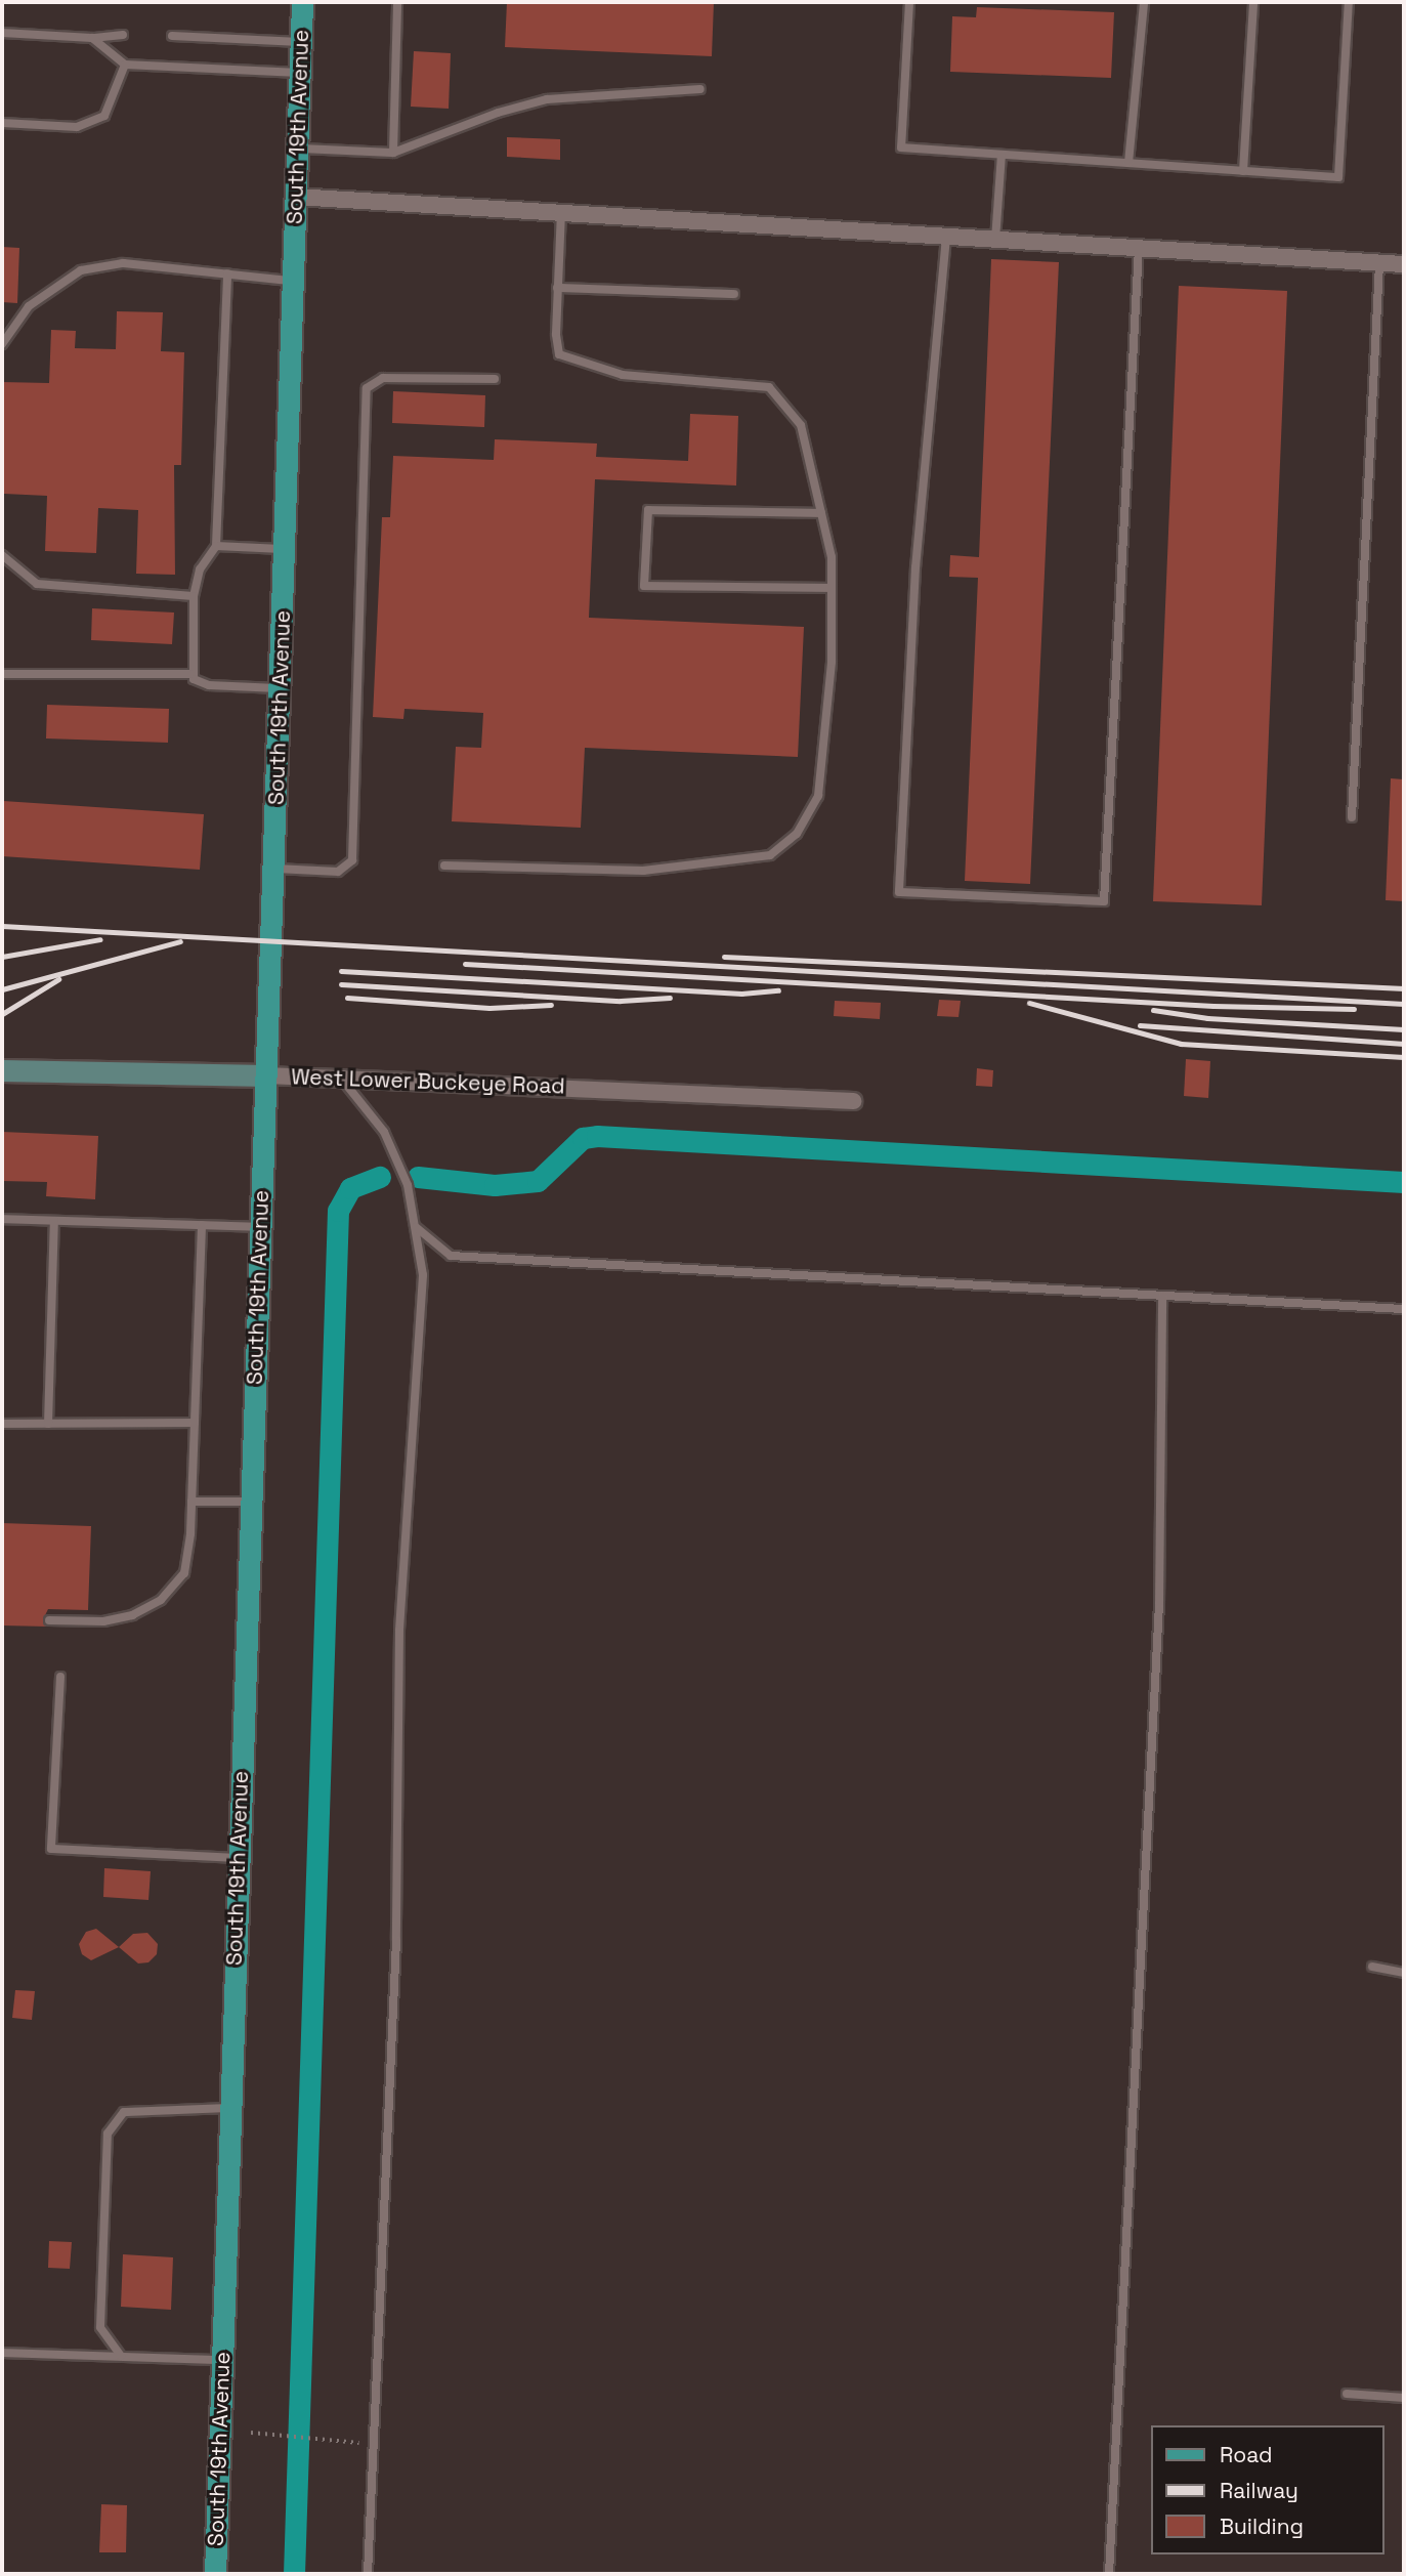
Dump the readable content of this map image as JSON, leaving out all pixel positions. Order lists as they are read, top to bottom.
{
  "streets": {
    "main road": ["South 19th Avenue", "West Lower Buckeye Road"]
  },
  "crossings": [
    ["South 19th Avenue", "West Lower Buckeye Road"]
  ],
  "legend": ["Road", "Railway", "Building"]
}
